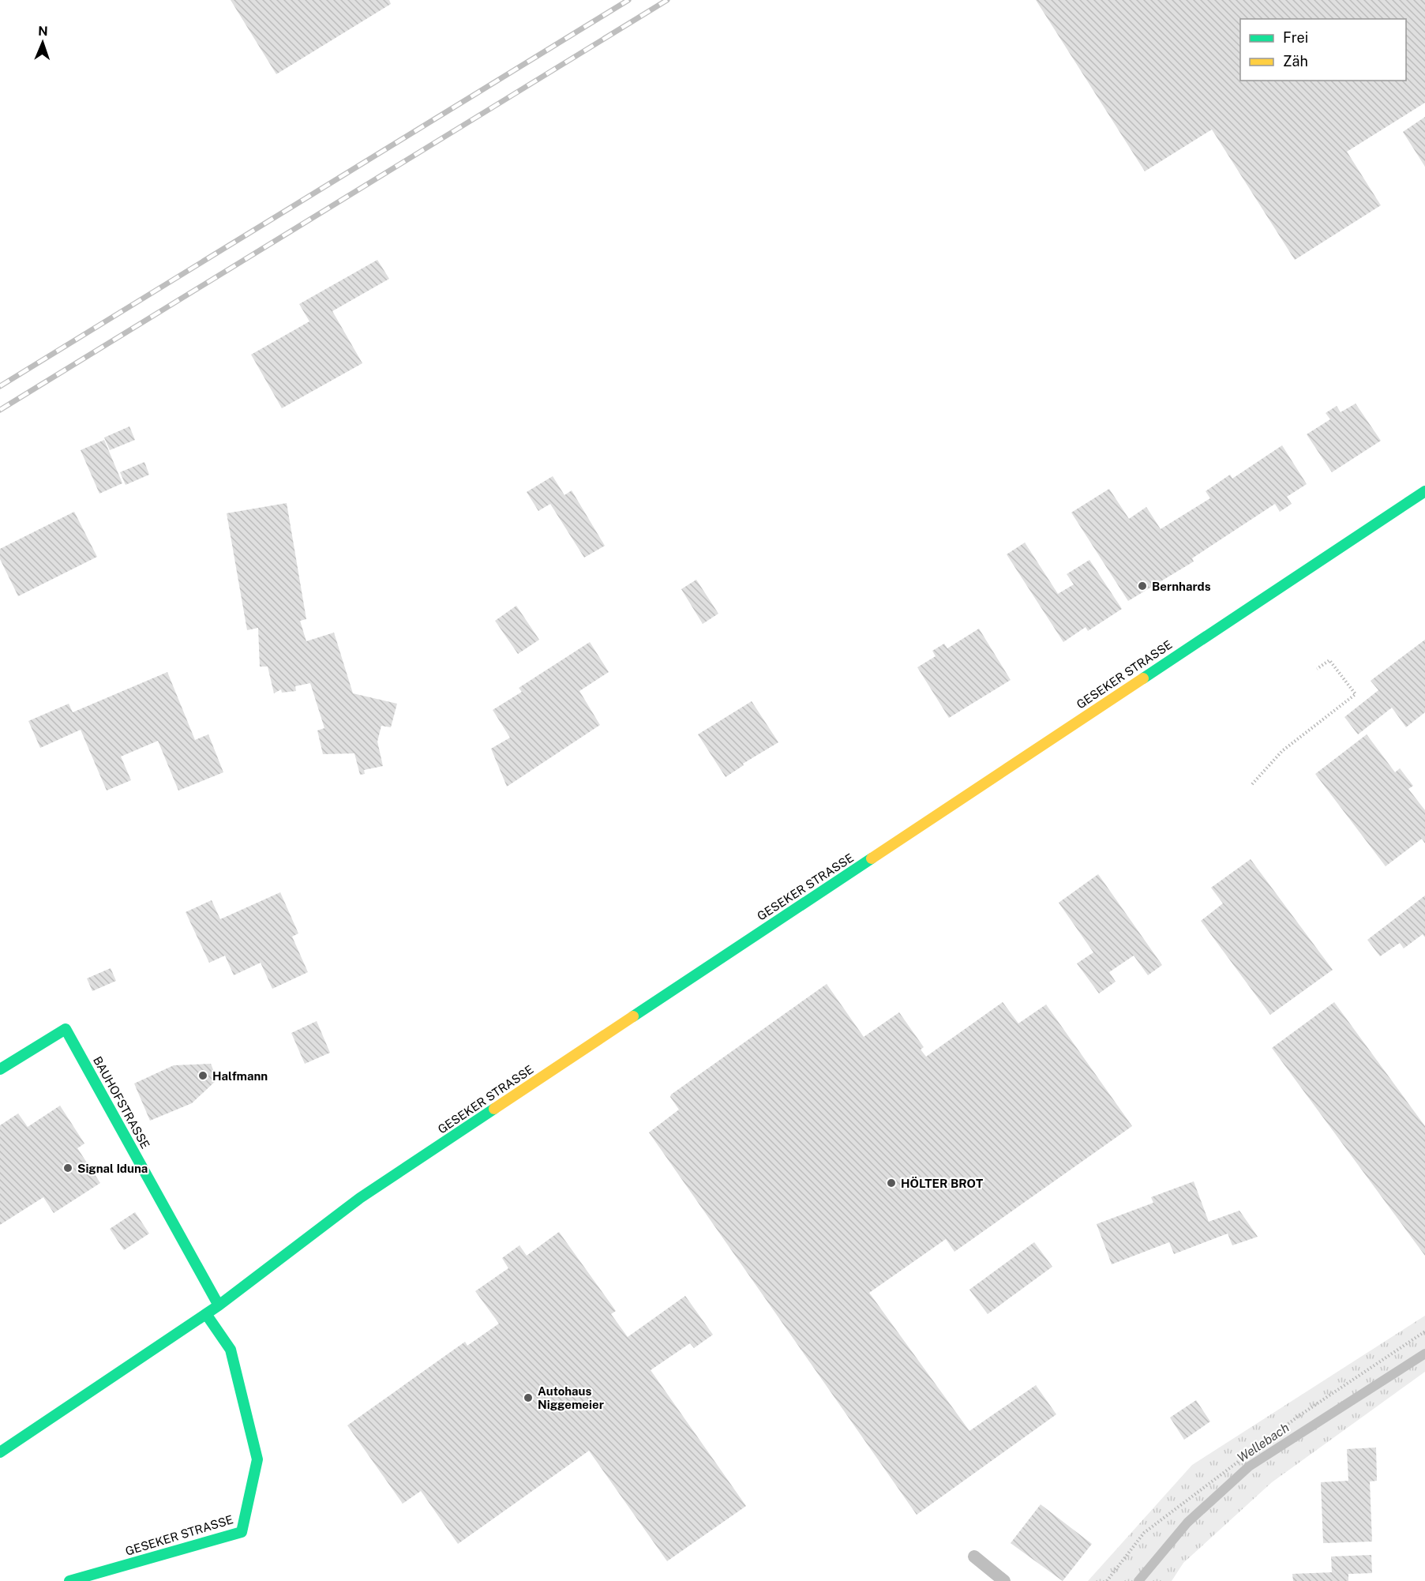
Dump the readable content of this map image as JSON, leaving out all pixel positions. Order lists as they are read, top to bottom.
{
  "streets": {
    "main road": ["GESEKER STRASSE", "BAUHOFSTRASSE"]
  },
  "crossings": [
    ["GESEKER STRASSE", "BAUHOFSTRASSE"]
  ],
  "water": ["Wellebach"],
  "places": [
    "Bernhards",
    "Halfmann",
    "Signal Iduna",
    "HÖLTER BROT",
    "Autohaus Niggemeier"
  ],
  "legend": ["Frei", "Zäh"],
  "north": "top"
}
